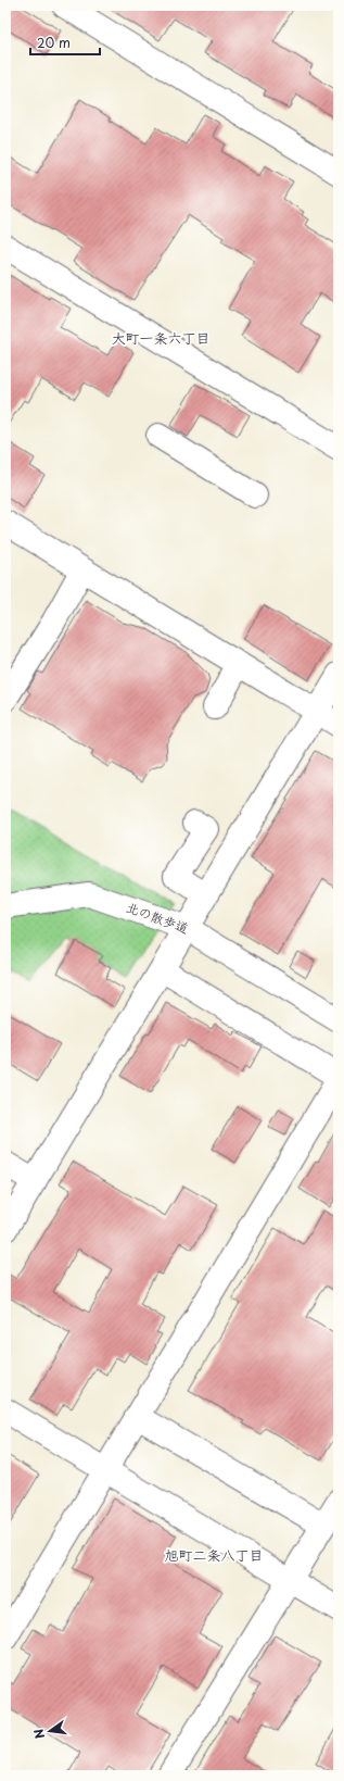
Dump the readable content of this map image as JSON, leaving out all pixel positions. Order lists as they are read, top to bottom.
{
  "streets": {
    "street": ["北の散歩道"]
  },
  "districts": ["大町一条六丁目", "旭町二条八丁目"],
  "scale_bar": "20 m",
  "north": "left"
}
